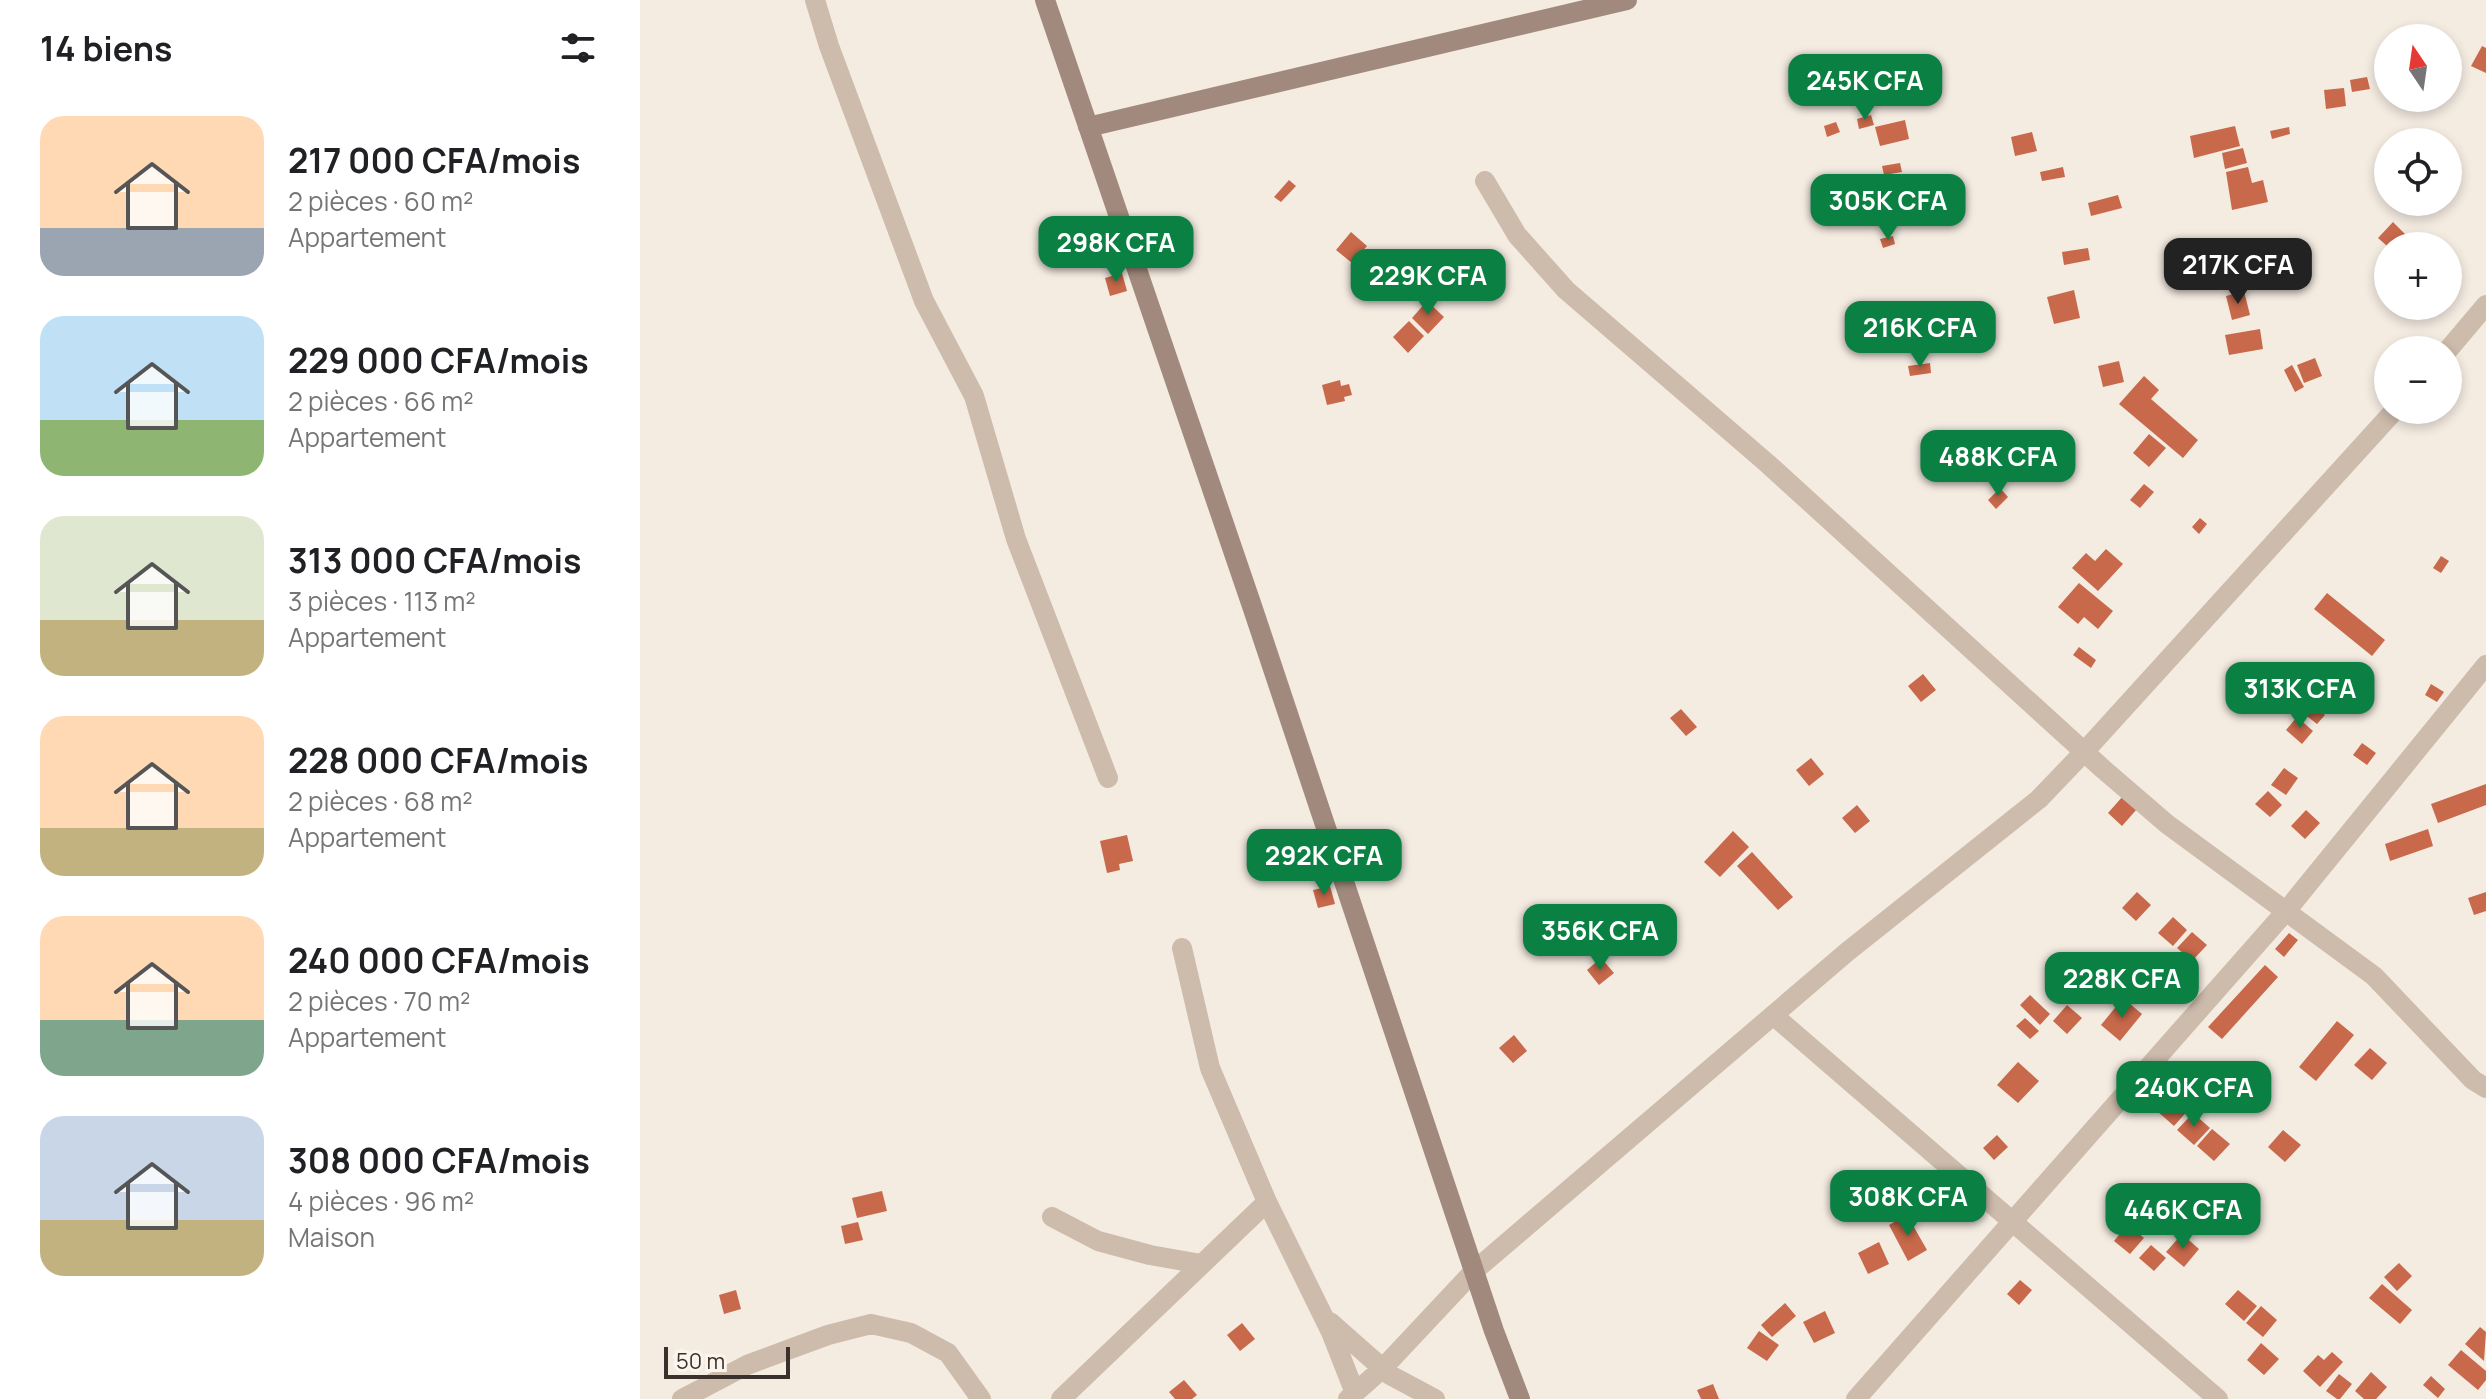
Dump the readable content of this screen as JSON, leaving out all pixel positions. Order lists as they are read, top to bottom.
{
  "scale_bar": "50 m",
  "north": "top",
  "page": {
    "heading": "14 biens",
    "map_buttons": ["+", "−"],
    "price": [
      "245K CFA",
      "305K CFA",
      "298K CFA",
      "217K CFA",
      "229K CFA",
      "216K CFA",
      "488K CFA",
      "313K CFA",
      "292K CFA",
      "356K CFA",
      "228K CFA",
      "240K CFA",
      "308K CFA",
      "446K CFA"
    ],
    "list": [
      {
        "name": "217 000 CFA/mois",
        "note": "2 pièces · 60 m² · Appartement"
      },
      {
        "name": "229 000 CFA/mois",
        "note": "2 pièces · 66 m² · Appartement"
      },
      {
        "name": "313 000 CFA/mois",
        "note": "3 pièces · 113 m² · Appartement"
      },
      {
        "name": "228 000 CFA/mois",
        "note": "2 pièces · 68 m² · Appartement"
      },
      {
        "name": "240 000 CFA/mois",
        "note": "2 pièces · 70 m² · Appartement"
      },
      {
        "name": "308 000 CFA/mois",
        "note": "4 pièces · 96 m² · Maison"
      }
    ],
    "scale": "50 m"
  }
}
